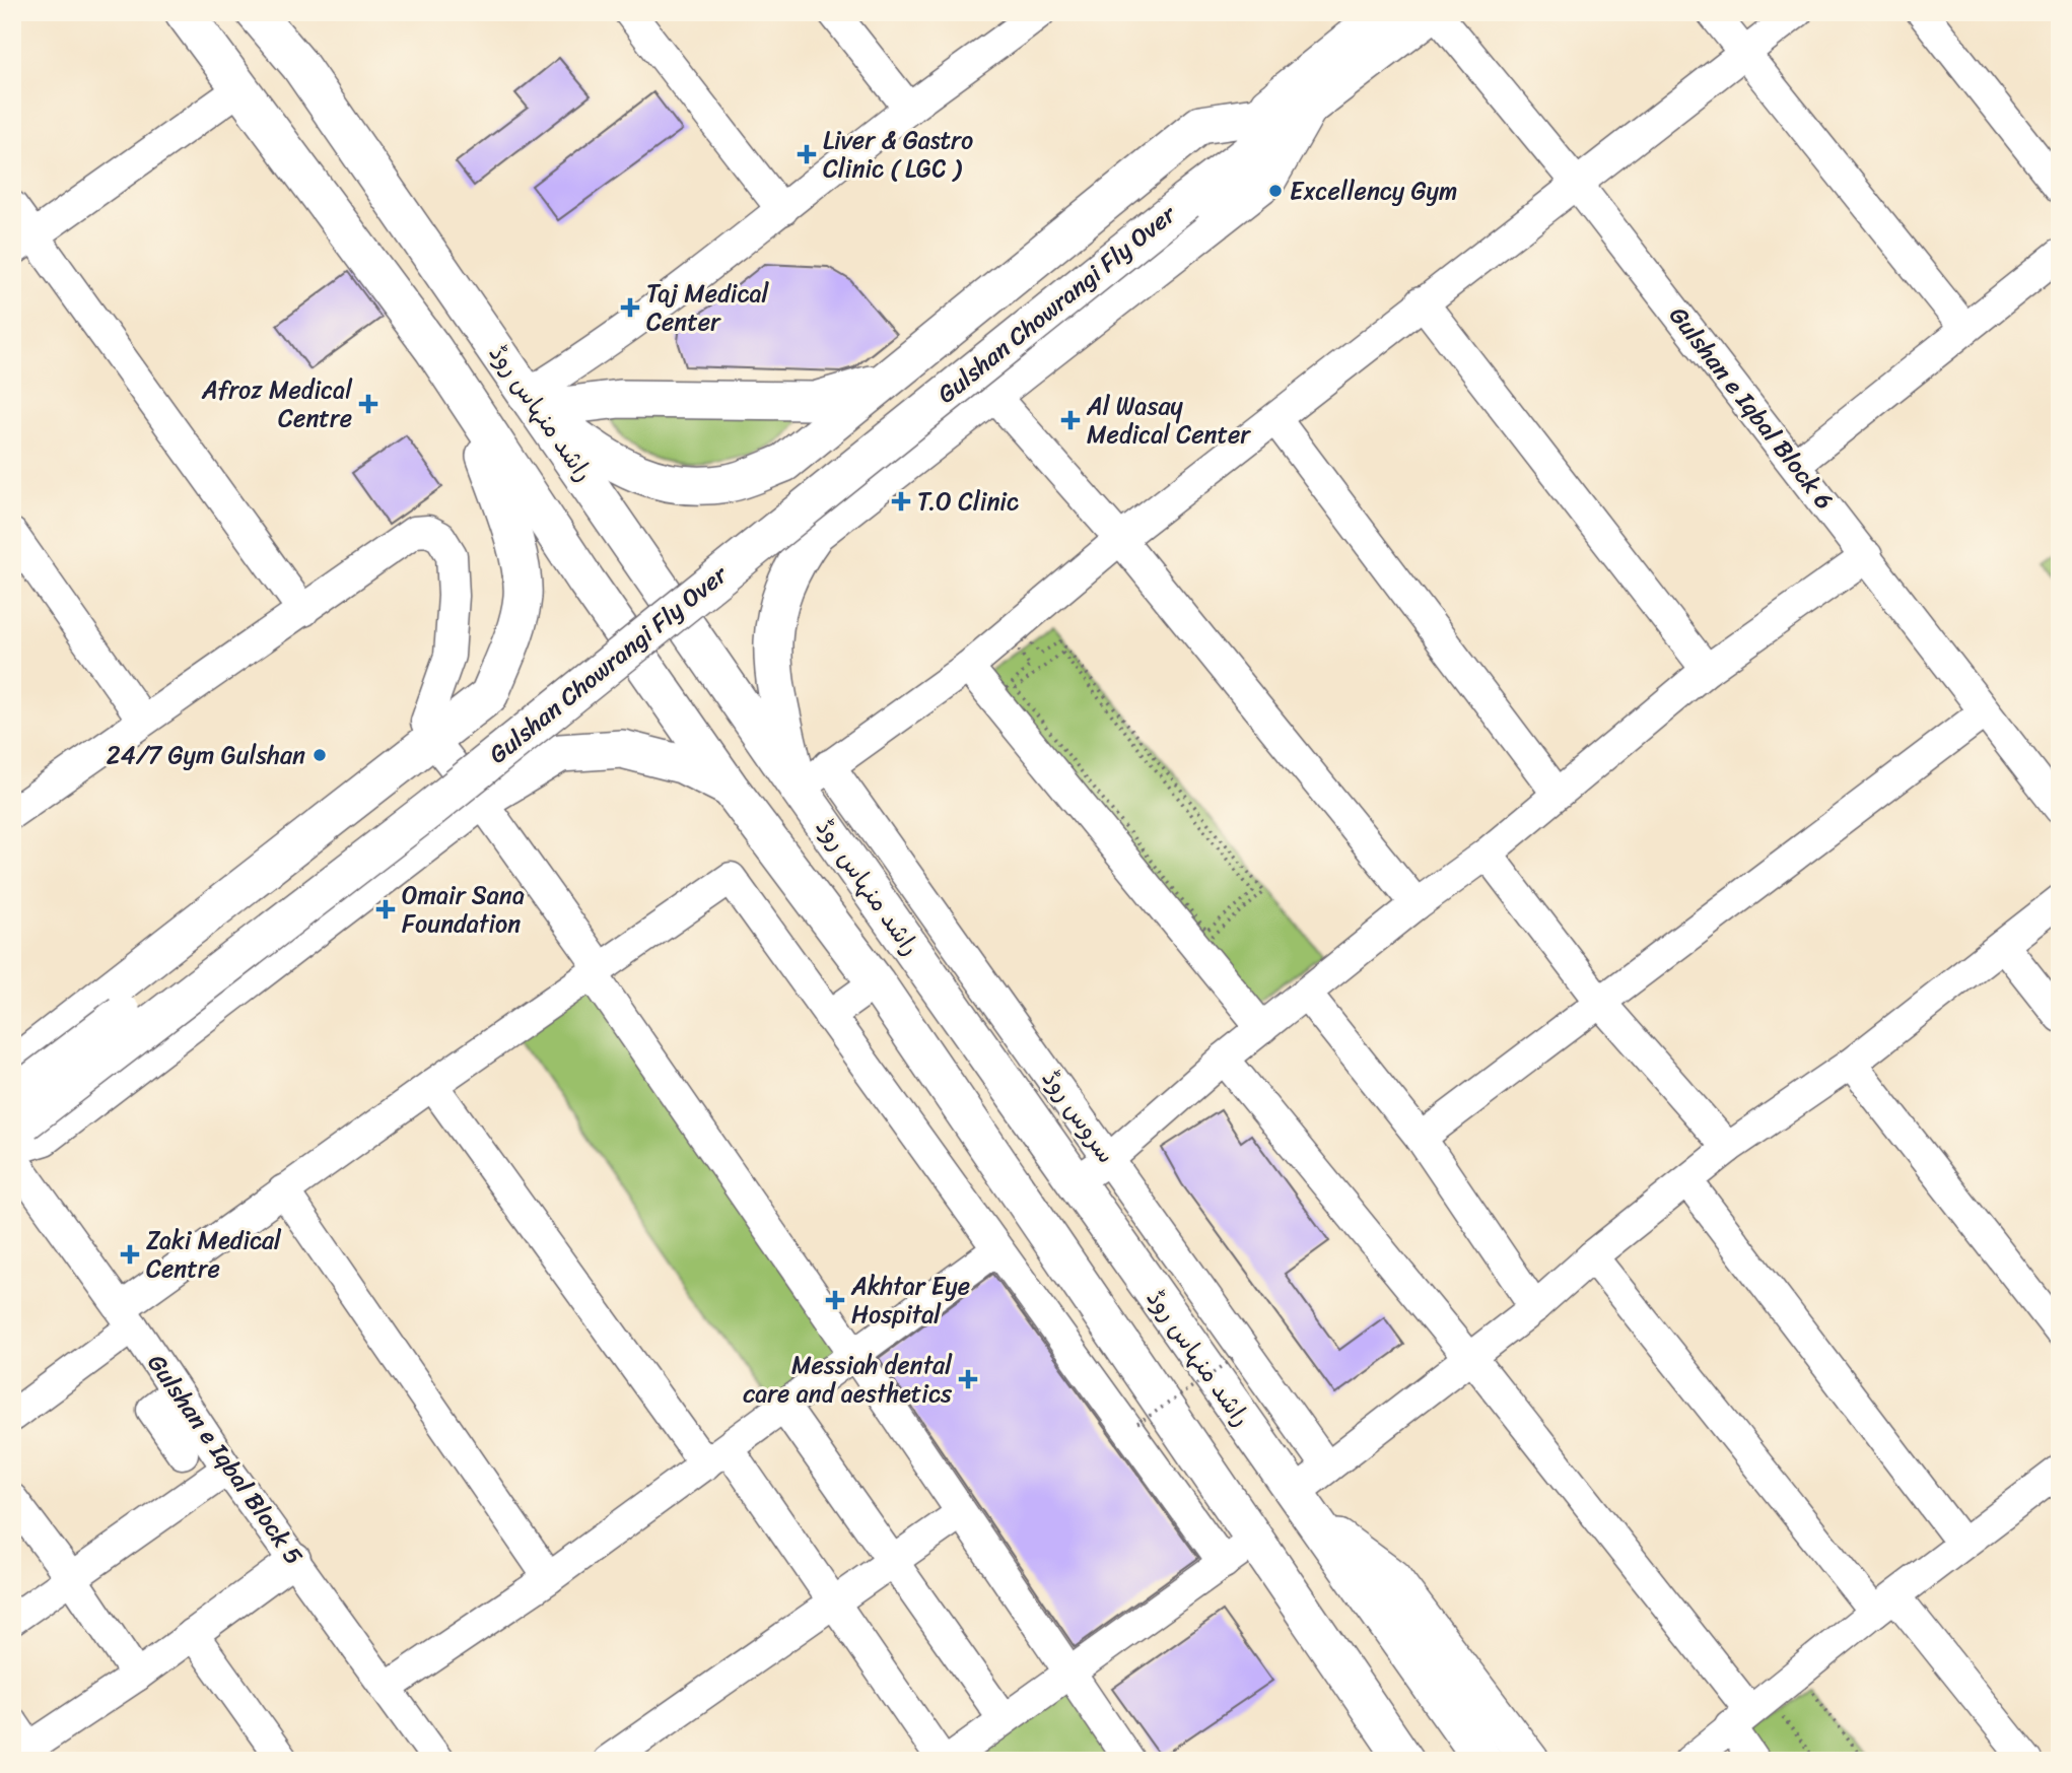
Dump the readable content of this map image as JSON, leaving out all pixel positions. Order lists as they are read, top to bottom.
{
  "streets": {
    "main road": ["Gulshan Chowrangi Fly Over", "راشد منہاس روڈ"],
    "street": ["Gulshan e Iqbal Block 6", "سروس روڈ", "Gulshan e Iqbal Block 5"]
  },
  "places": {
    "health": [
      "Liver & Gastro Clinic ( LGC )",
      "Taj Medical Center",
      "Afroz Medical Centre",
      "Al Wasay Medical Center",
      "T.O Clinic",
      "Omair Sana Foundation",
      "Zaki Medical Centre",
      "Akhtar Eye Hospital",
      "Messiah dental care and aesthetics"
    ],
    "other": ["Excellency Gym", "24/7 Gym Gulshan"]
  }
}
